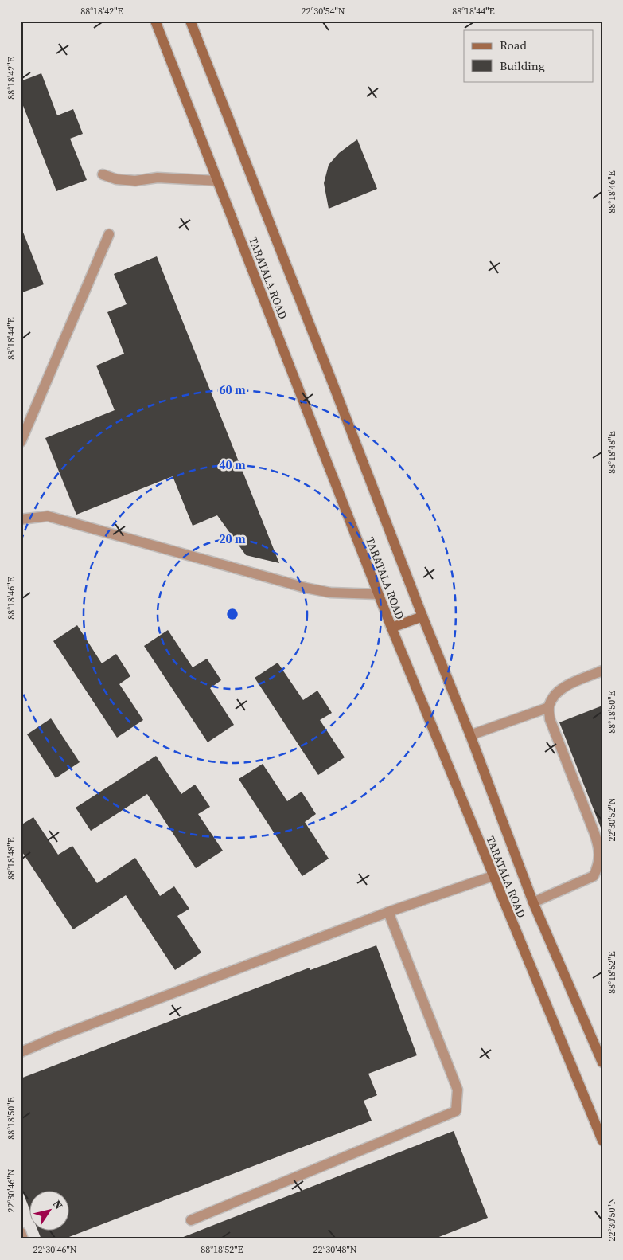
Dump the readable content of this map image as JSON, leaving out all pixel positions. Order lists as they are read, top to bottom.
{
  "streets": {
    "main road": ["TARATALA ROAD"]
  },
  "legend": ["Road", "Building"],
  "north": "top right",
  "coordinates": [
    "88°18'42\"E",
    "22°30'54\"N",
    "88°18'44\"E",
    "88°18'46\"E",
    "88°18'48\"E",
    "88°18'50\"E",
    "22°30'52\"N",
    "88°18'52\"E",
    "22°30'46\"N",
    "22°30'50\"N",
    "22°30'48\"N"
  ],
  "rings": ["60 m", "40 m", "20 m"]
}
